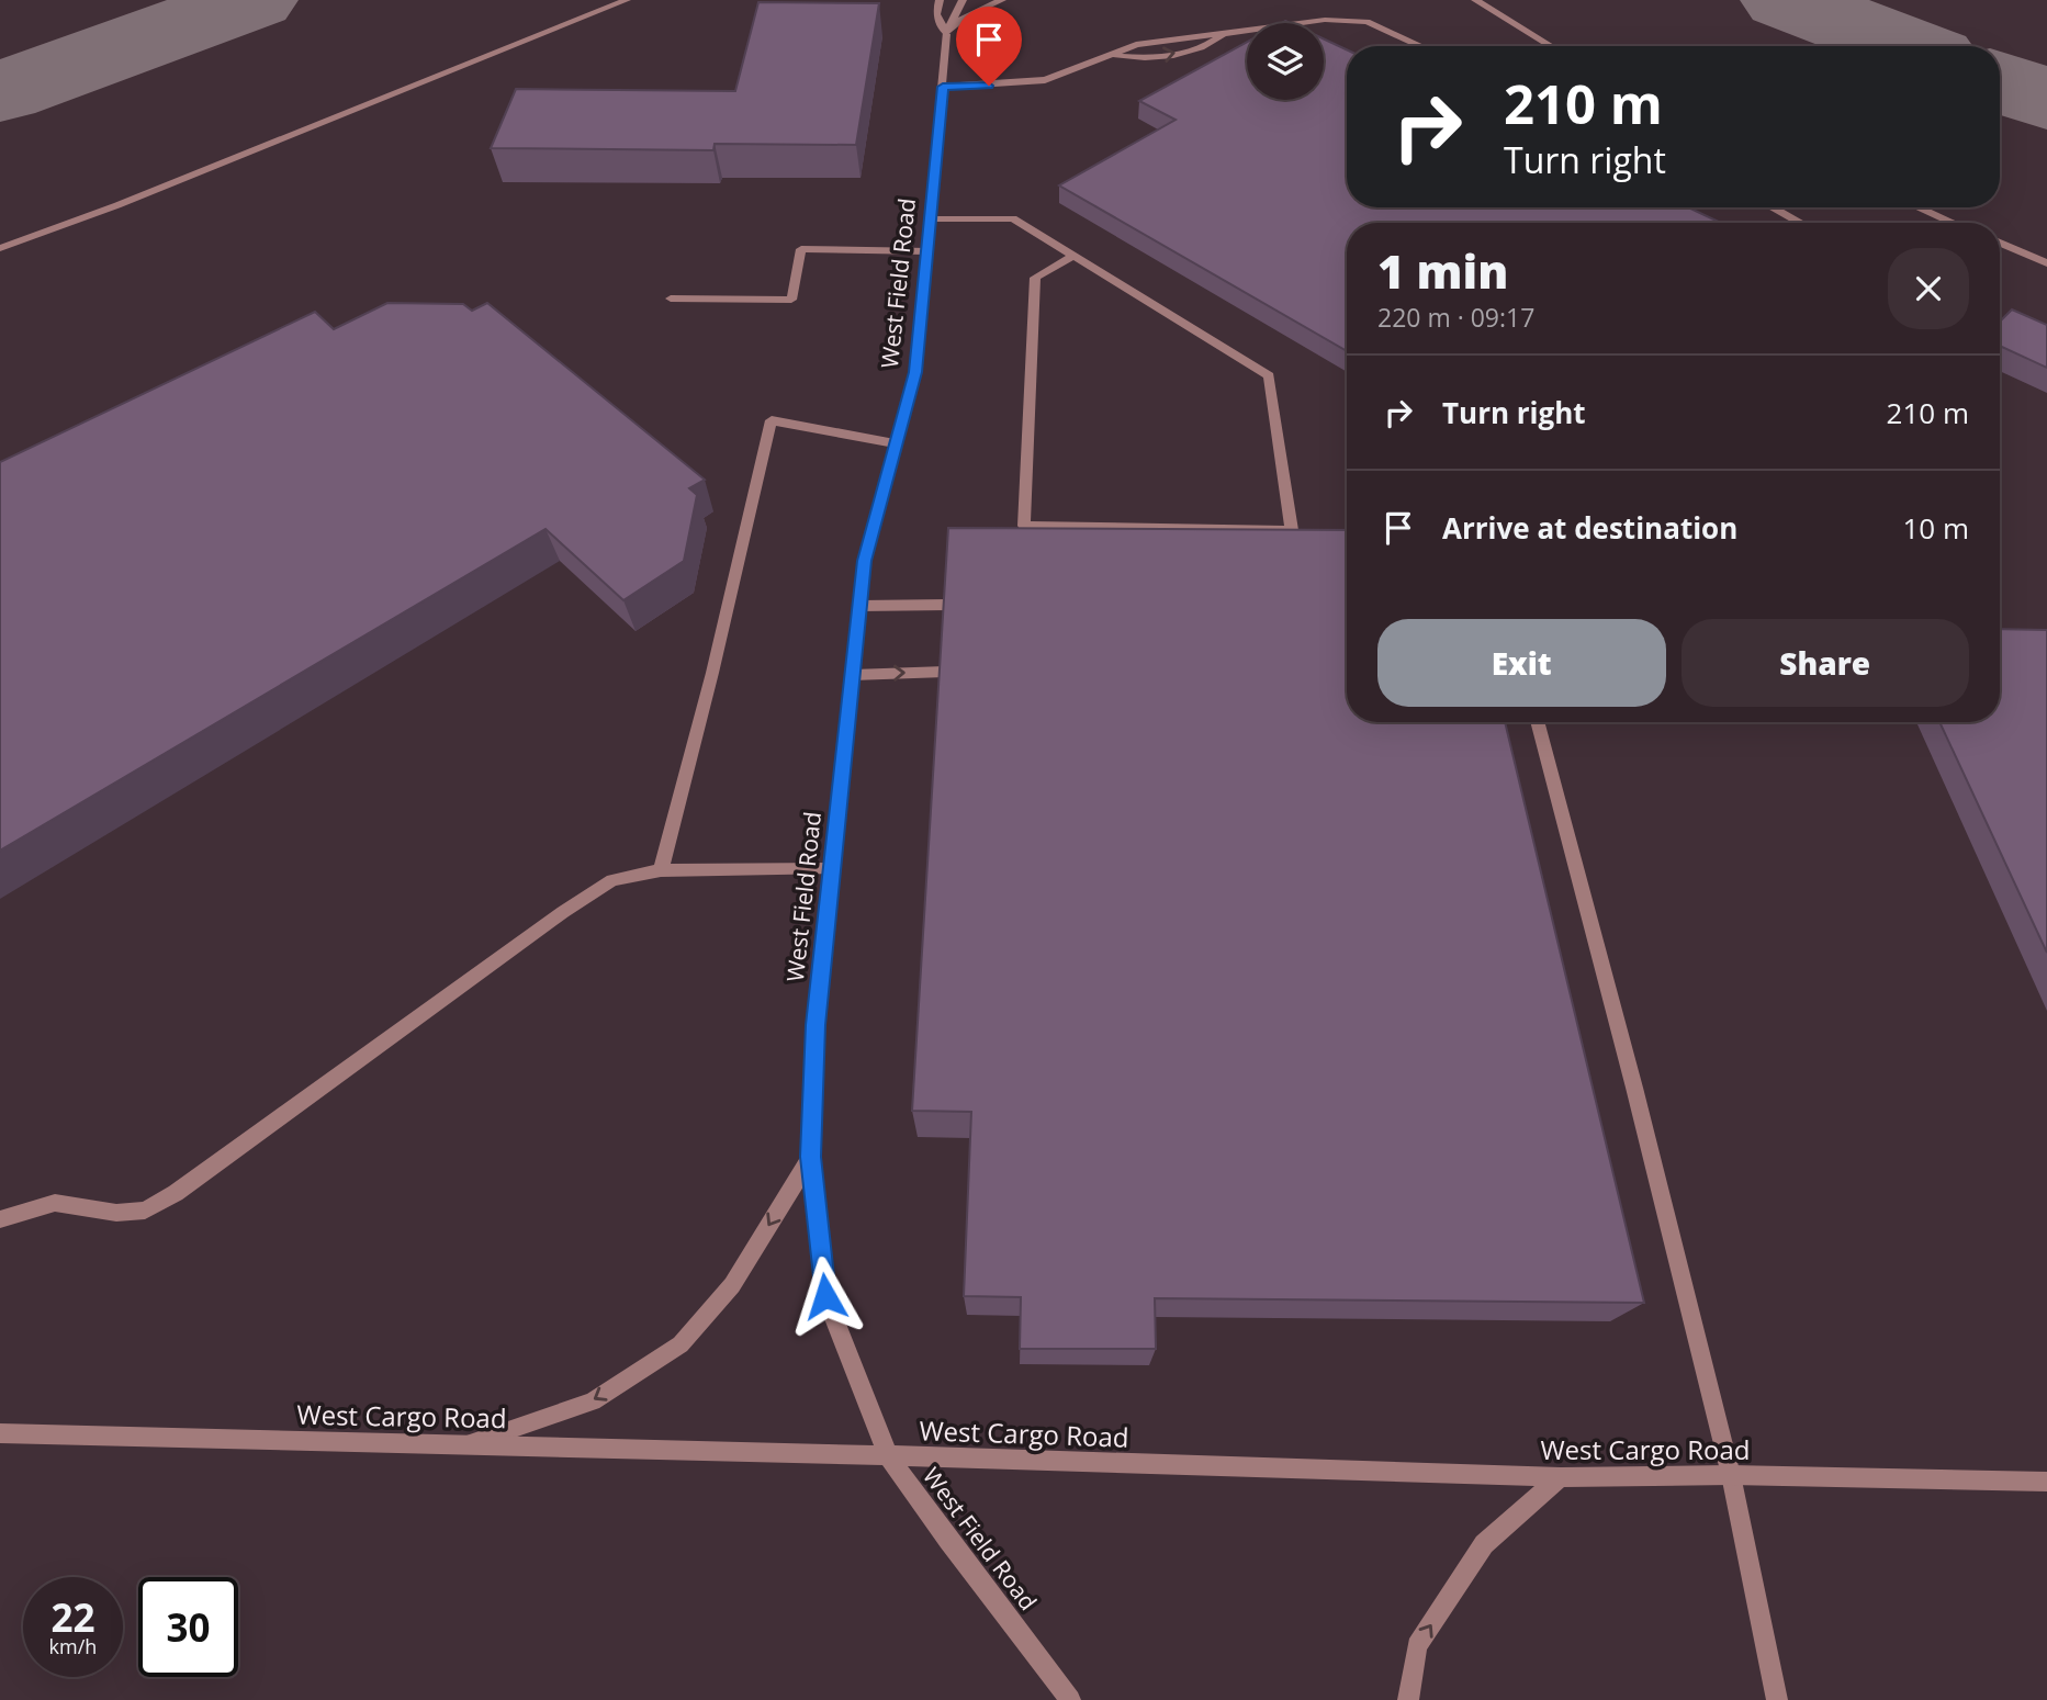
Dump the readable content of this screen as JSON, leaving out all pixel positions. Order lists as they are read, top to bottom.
{
  "streets": {
    "street": ["West Field Road", "West Cargo Road"]
  },
  "crossings": [
    ["West Field Road", "West Cargo Road"]
  ],
  "page": {
    "turn": ["210 m", "Turn right"],
    "heading": ["1 min", "220 m · 09:17"],
    "list": [
      {
        "name": "Turn right",
        "value": "210 m"
      },
      {
        "name": "Arrive at destination",
        "value": "10 m"
      }
    ],
    "buttons": ["Exit", "Share"],
    "speed": "22 km/h",
    "limit": "30"
  }
}
